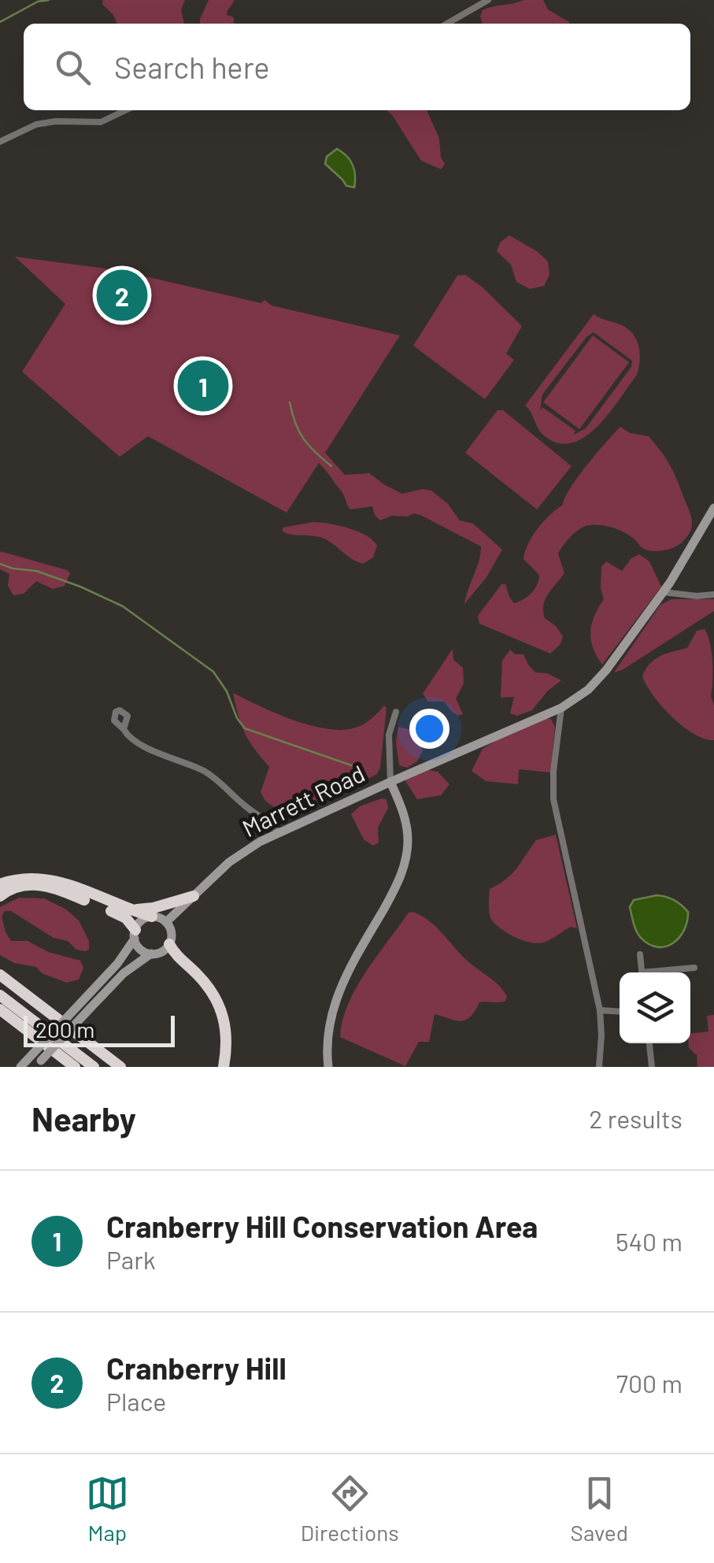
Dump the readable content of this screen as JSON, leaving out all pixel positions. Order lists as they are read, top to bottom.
{
  "streets": {
    "main road": ["Marrett Road"]
  },
  "scale_bar": "200 m",
  "page": {
    "search": "Search here",
    "pins": ["2", "1"],
    "scale": "200 m",
    "heading": ["Nearby", "2 results"],
    "list": [
      {
        "mark": "1",
        "name": "Cranberry Hill Conservation Area",
        "note": "Park",
        "value": "540 m"
      },
      {
        "mark": "2",
        "name": "Cranberry Hill",
        "note": "Place",
        "value": "700 m"
      }
    ],
    "nav": ["Map", "Directions", "Saved"]
  }
}
